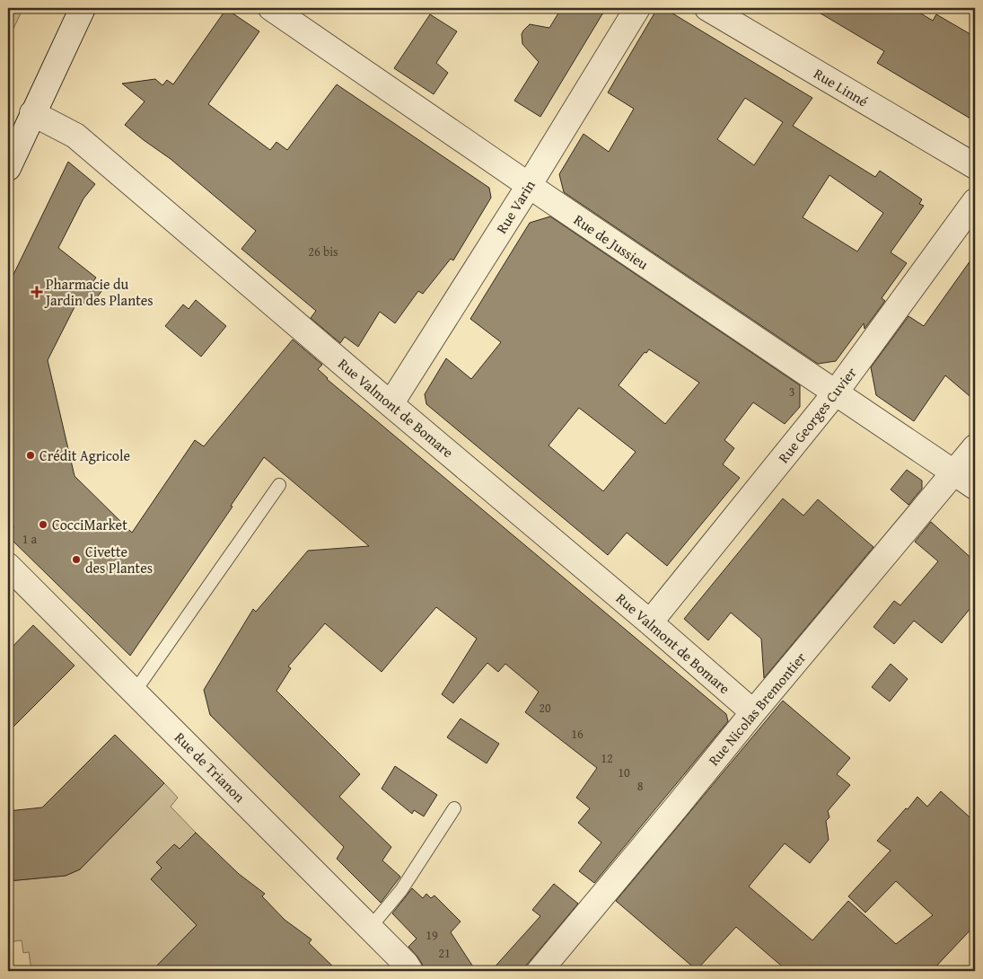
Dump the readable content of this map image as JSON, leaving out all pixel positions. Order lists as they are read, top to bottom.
{
  "streets": {
    "street": [
      "Rue Linné",
      "Rue Varin",
      "Rue de Jussieu",
      "Rue Valmont de Bomare",
      "Rue Georges Cuvier",
      "Rue Nicolas Bremontier",
      "Rue de Trianon"
    ]
  },
  "crossings": [
    ["Rue Varin", "Rue de Jussieu"],
    ["Rue Varin", "Rue Valmont de Bomare"],
    ["Rue de Jussieu", "Rue Georges Cuvier"],
    ["Rue de Jussieu", "Rue Nicolas Bremontier"],
    ["Rue Valmont de Bomare", "Rue Georges Cuvier"],
    ["Rue Valmont de Bomare", "Rue Nicolas Bremontier"]
  ],
  "places": {
    "health": ["Pharmacie du Jardin des Plantes"],
    "other": ["Crédit Agricole", "CocciMarket", "Civette des Plantes"]
  },
  "house_numbers": [
    "26 bis",
    "3",
    "1 a",
    "20",
    "16",
    "12",
    "10",
    "8",
    "19",
    "21"
  ]
}
